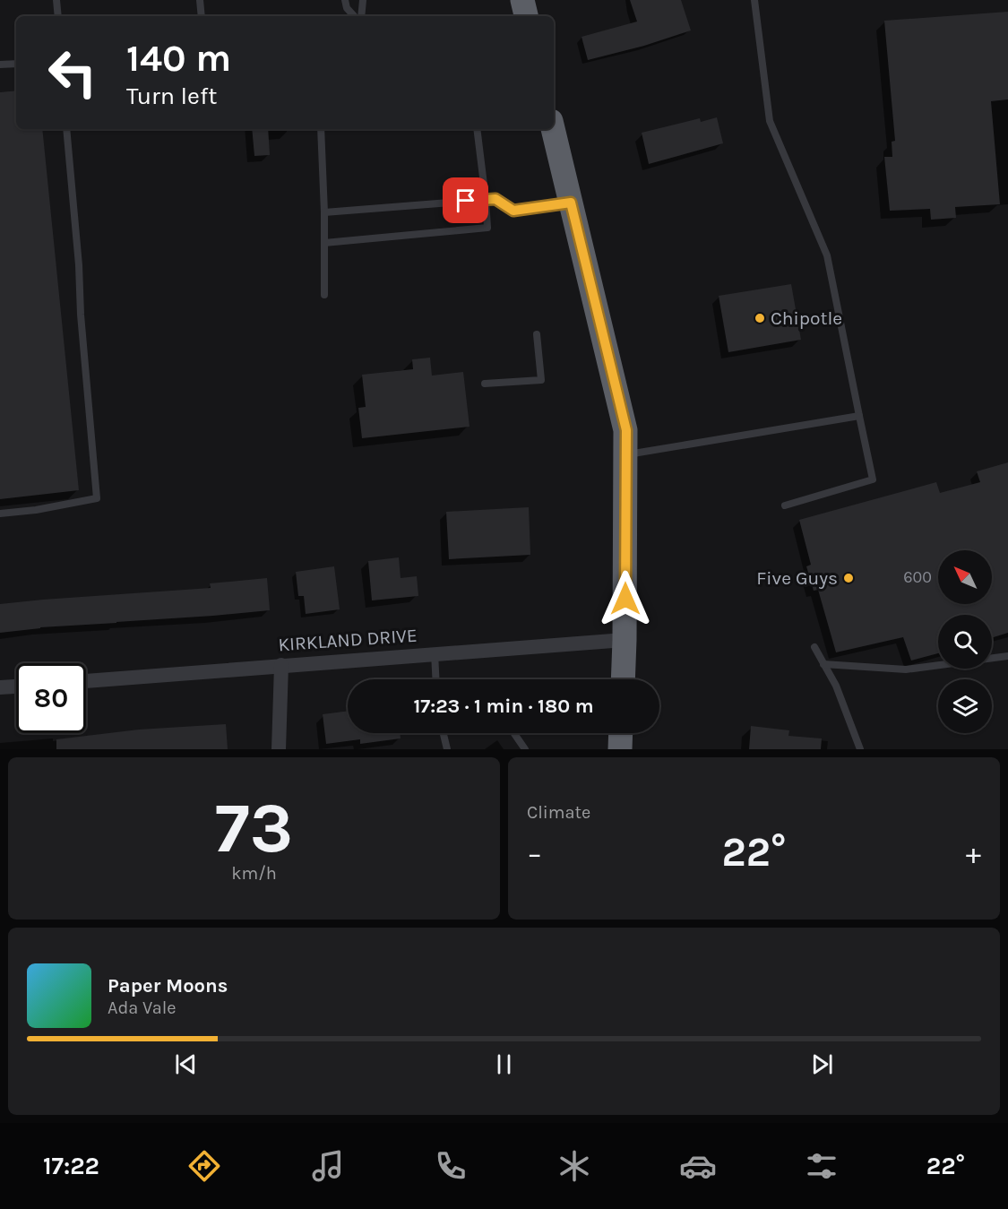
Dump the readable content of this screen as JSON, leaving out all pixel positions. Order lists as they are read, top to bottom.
{
  "streets": {
    "street": ["KIRKLAND DRIVE"]
  },
  "places": ["Chipotle", "Five Guys"],
  "house_numbers": ["600"],
  "north": "top left",
  "page": {
    "turn": ["140 m", "Turn left"],
    "limit": "80",
    "trip": "17:23 · 1 min · 180 m",
    "tile": [
      ["73", "km/h"],
      "Climate"
    ],
    "heat": ["−", "22°", "+"],
    "song": ["Paper Moons", "Ada Vale"],
    "tabs": ["17:22", "22°"]
  }
}
